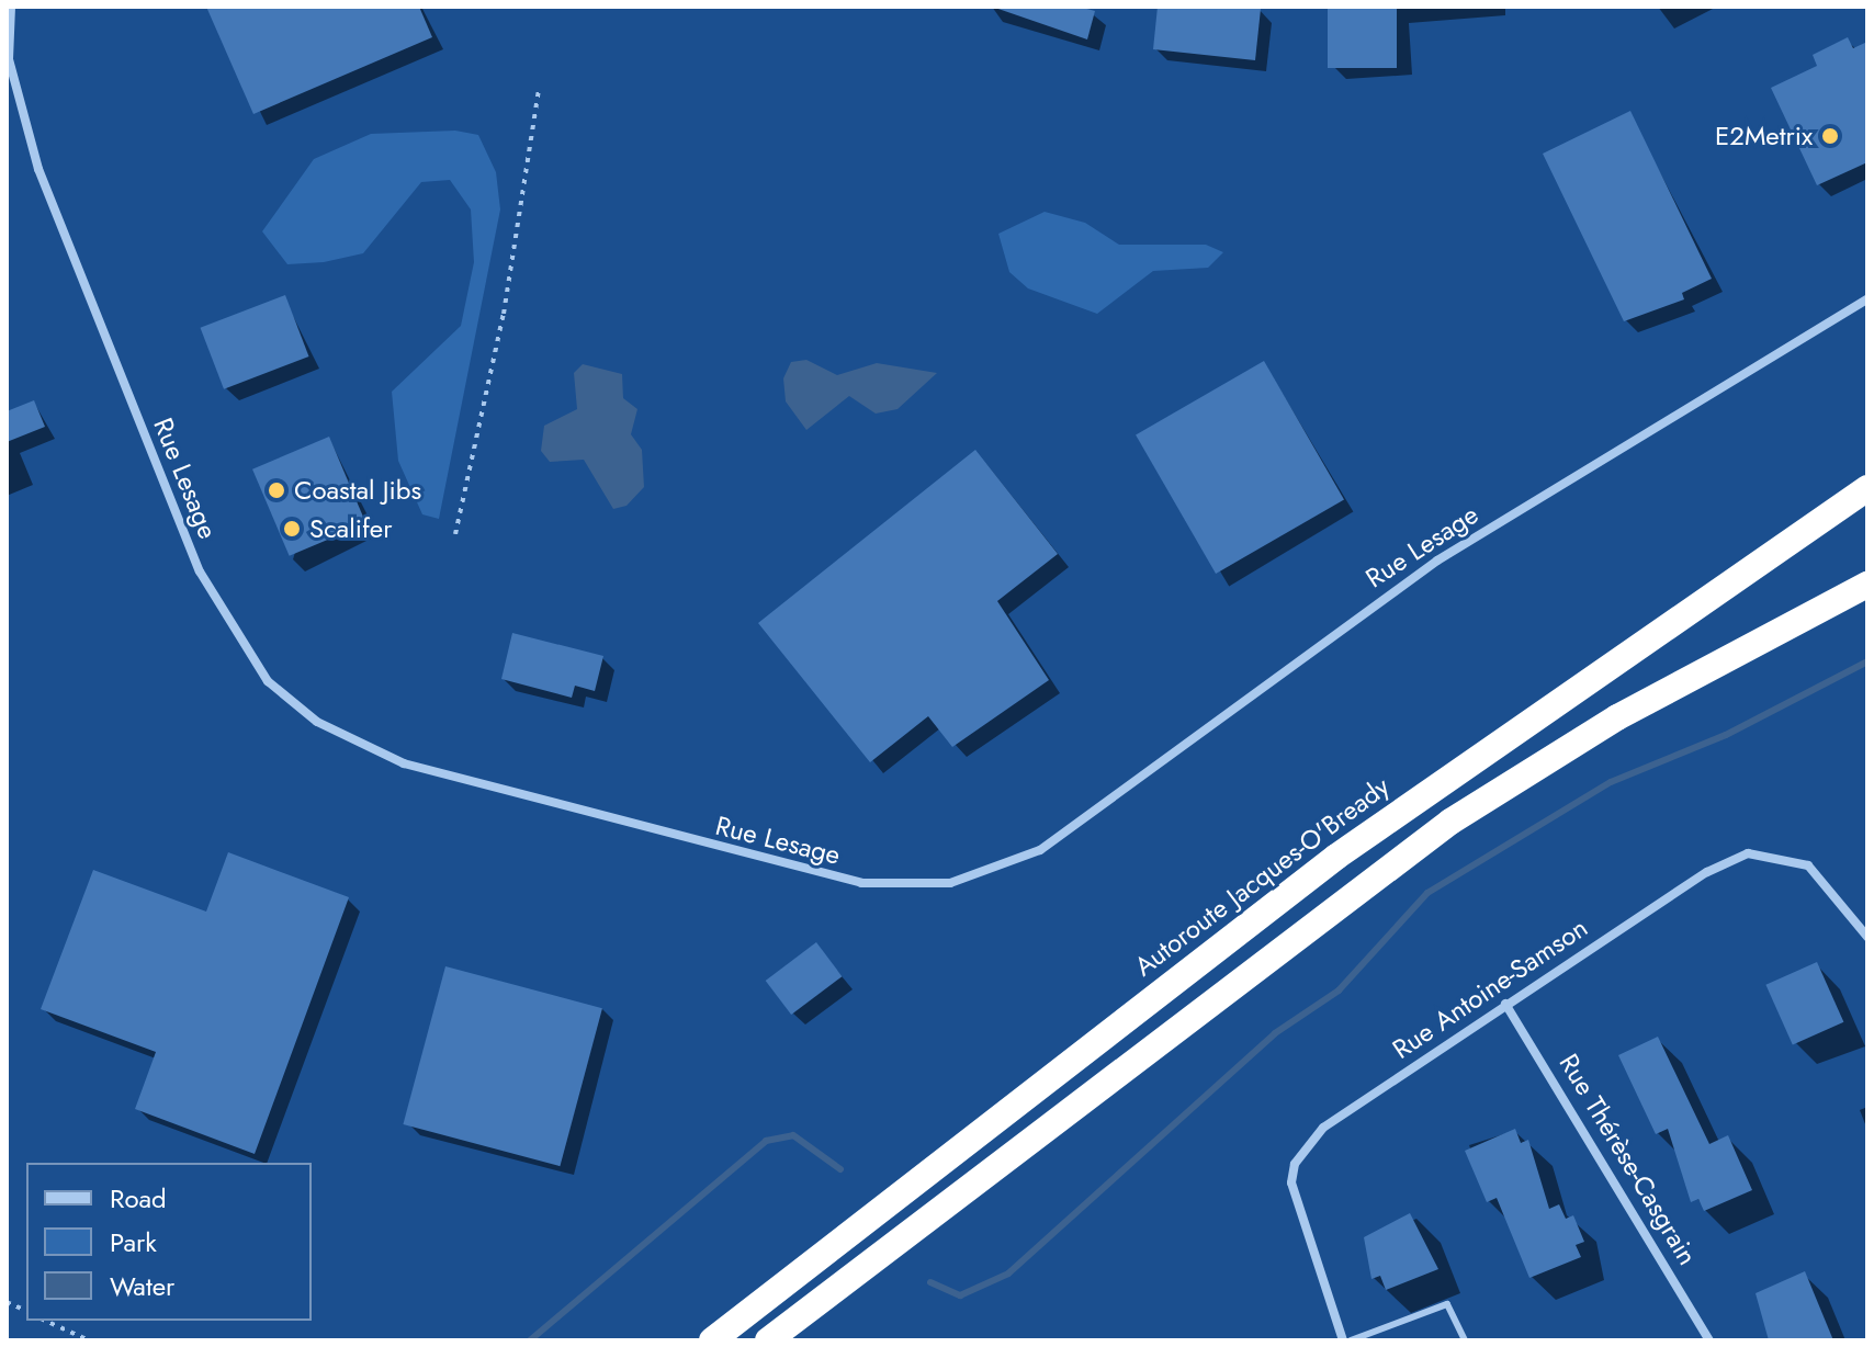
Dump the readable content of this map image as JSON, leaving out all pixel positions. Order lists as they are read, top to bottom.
{
  "streets": {
    "highway": ["Autoroute Jacques-O'Bready"],
    "street": ["Rue Lesage", "Rue Antoine-Samson", "Rue Thérèse-Casgrain"]
  },
  "crossings": [
    ["Rue Antoine-Samson", "Rue Thérèse-Casgrain"]
  ],
  "places": ["E2Metrix", "Coastal Jibs", "Scalifer"],
  "legend": ["Road", "Park", "Water"]
}
